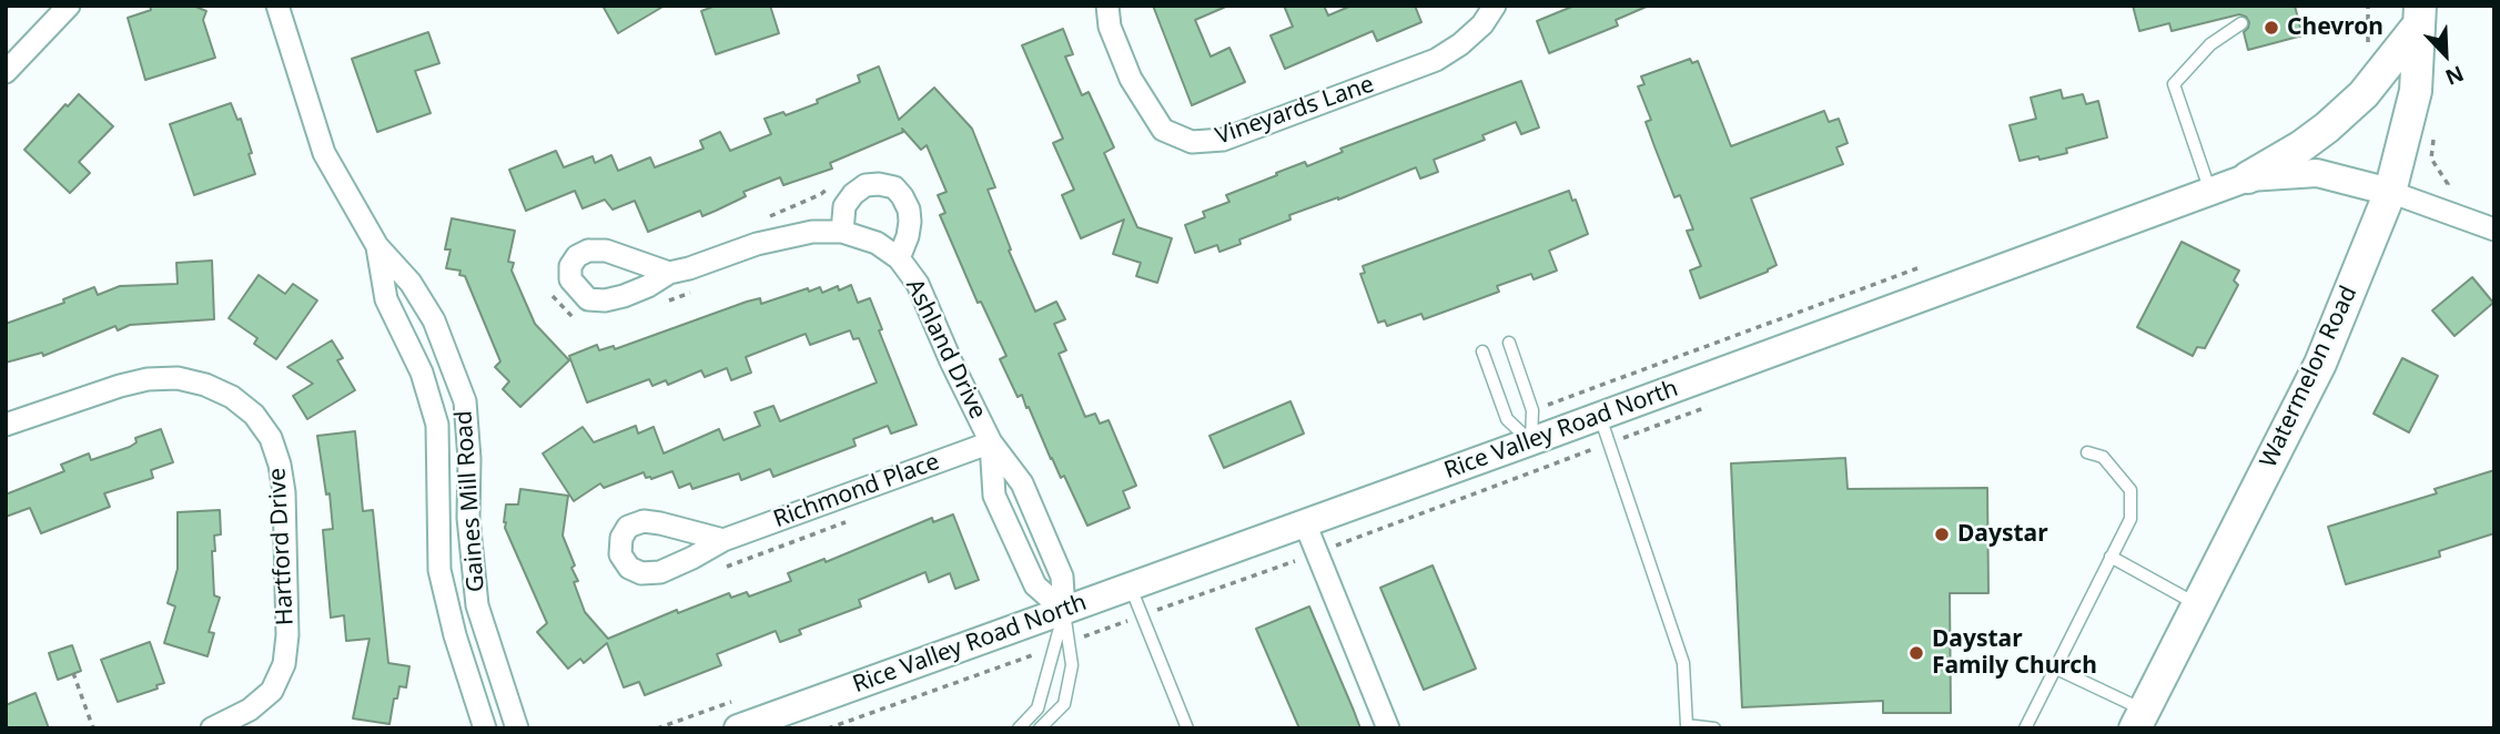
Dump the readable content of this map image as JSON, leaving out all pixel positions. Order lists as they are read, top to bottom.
{
  "streets": {
    "main road": ["Watermelon Road"],
    "street": [
      "Vineyards Lane",
      "Ashland Drive",
      "Rice Valley Road North",
      "Richmond Place",
      "Gaines Mill Road",
      "Hartford Drive"
    ]
  },
  "crossings": [
    ["Ashland Drive", "Rice Valley Road North"],
    ["Ashland Drive", "Richmond Place"],
    ["Watermelon Road", "Rice Valley Road North"]
  ],
  "places": ["Chevron", "Daystar", "Daystar Family Church"],
  "north": "bottom right"
}
